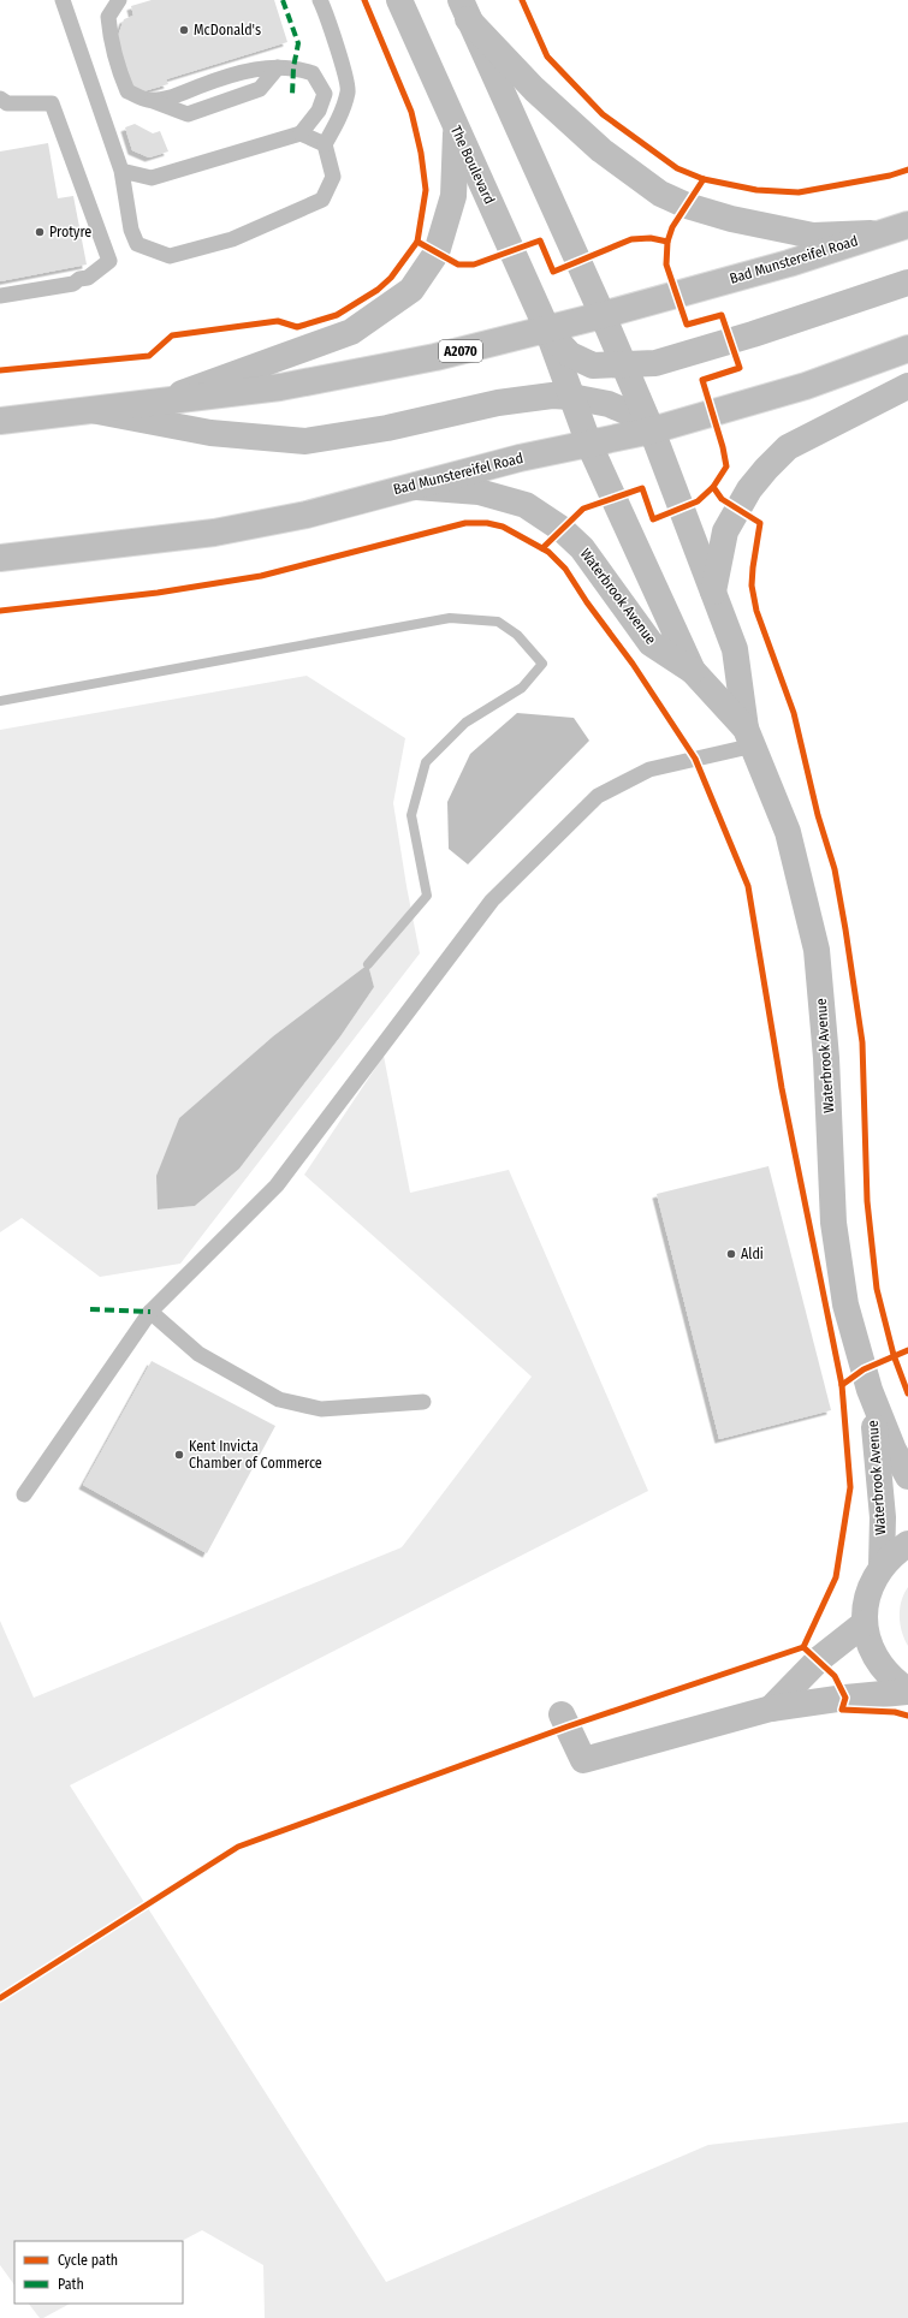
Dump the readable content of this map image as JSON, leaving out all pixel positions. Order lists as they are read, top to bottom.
{
  "streets": {
    "main road": [
      "The Boulevard",
      "Bad Munstereifel Road",
      "A2070",
      "Waterbrook Avenue"
    ]
  },
  "crossings": [
    ["The Boulevard", "Bad Munstereifel Road"],
    ["The Boulevard", "Waterbrook Avenue"],
    ["Bad Munstereifel Road", "Waterbrook Avenue"]
  ],
  "places": [
    "McDonald's",
    "Protyre",
    "Aldi",
    "Kent Invicta Chamber of Commerce"
  ],
  "legend": ["Cycle path", "Path"]
}
